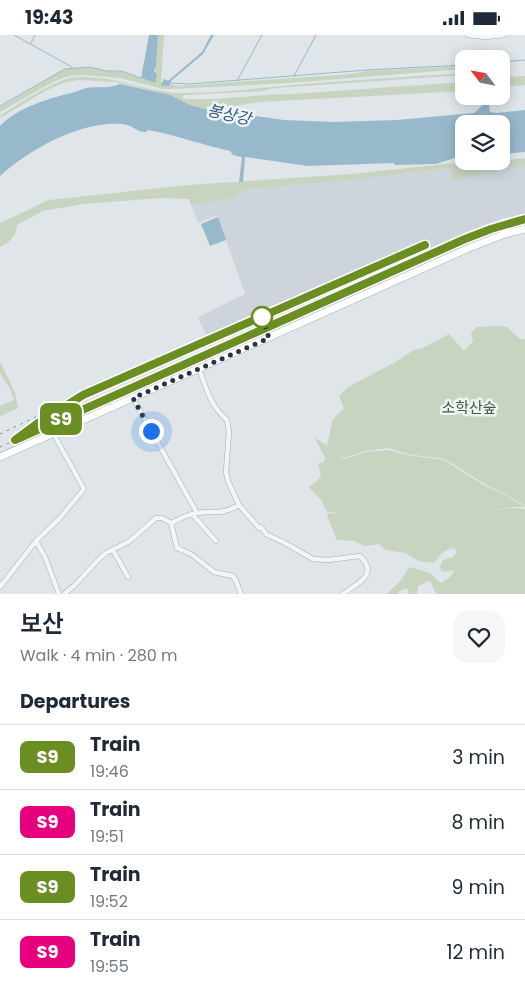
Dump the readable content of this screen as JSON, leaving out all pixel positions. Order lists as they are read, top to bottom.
{
  "water": ["봉상강"],
  "parks": ["소학산숲"],
  "north": "top left",
  "page": {
    "status": "19:43",
    "on_map": "S9",
    "heading": [
      ["보산", "Walk · 4 min · 280 m"],
      "Departures"
    ],
    "list": [
      {
        "mark": "S9",
        "name": "Train",
        "note": "19:46",
        "value": "3 min"
      },
      {
        "mark": "S9",
        "name": "Train",
        "note": "19:51",
        "value": "8 min"
      },
      {
        "mark": "S9",
        "name": "Train",
        "note": "19:52",
        "value": "9 min"
      },
      {
        "mark": "S9",
        "name": "Train",
        "note": "19:55",
        "value": "12 min"
      }
    ]
  }
}
